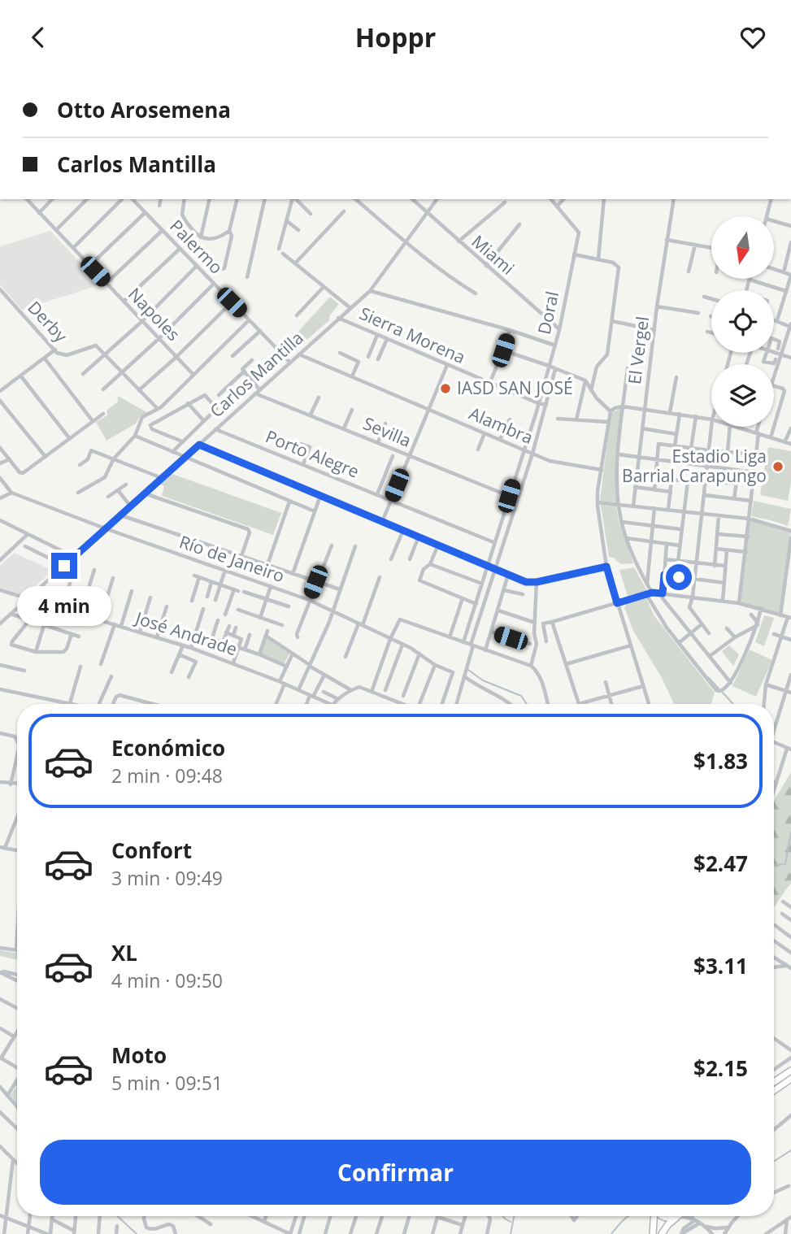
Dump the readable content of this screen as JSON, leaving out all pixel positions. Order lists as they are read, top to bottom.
{
  "streets": {
    "street": [
      "Palermo",
      "Miami",
      "Doral",
      "Napoles",
      "Derby",
      "Sierra Morena",
      "El Vergel",
      "Carlos Mantilla",
      "Alambra",
      "Sevilla",
      "Porto Alegre",
      "Río de Janeiro",
      "José Andrade"
    ]
  },
  "crossings": [
    ["Palermo", "Carlos Mantilla"],
    ["Miami", "Doral"],
    ["Miami", "Carlos Mantilla"],
    ["Doral", "Sierra Morena"],
    ["Doral", "Alambra"],
    ["Doral", "Sevilla"],
    ["Doral", "Porto Alegre"],
    ["Sierra Morena", "Carlos Mantilla"],
    ["Carlos Mantilla", "Alambra"],
    ["Carlos Mantilla", "Sevilla"],
    ["Carlos Mantilla", "Porto Alegre"],
    ["Carlos Mantilla", "Río de Janeiro"],
    ["Carlos Mantilla", "José Andrade"]
  ],
  "places": ["IASD SAN JOSÉ", "Estadio Liga Barrial Carapungo"],
  "north": "bottom",
  "page": {
    "header": "Hoppr",
    "banner": ["Otto Arosemena", "Carlos Mantilla"],
    "bubble": "4 min",
    "list": [
      {
        "name": "Económico",
        "note": "2 min · 09:48",
        "value": "$1.83"
      },
      {
        "name": "Confort",
        "note": "3 min · 09:49",
        "value": "$2.47"
      },
      {
        "name": "XL",
        "note": "4 min · 09:50",
        "value": "$3.11"
      },
      {
        "name": "Moto",
        "note": "5 min · 09:51",
        "value": "$2.15"
      }
    ],
    "buttons": "Confirmar"
  }
}
